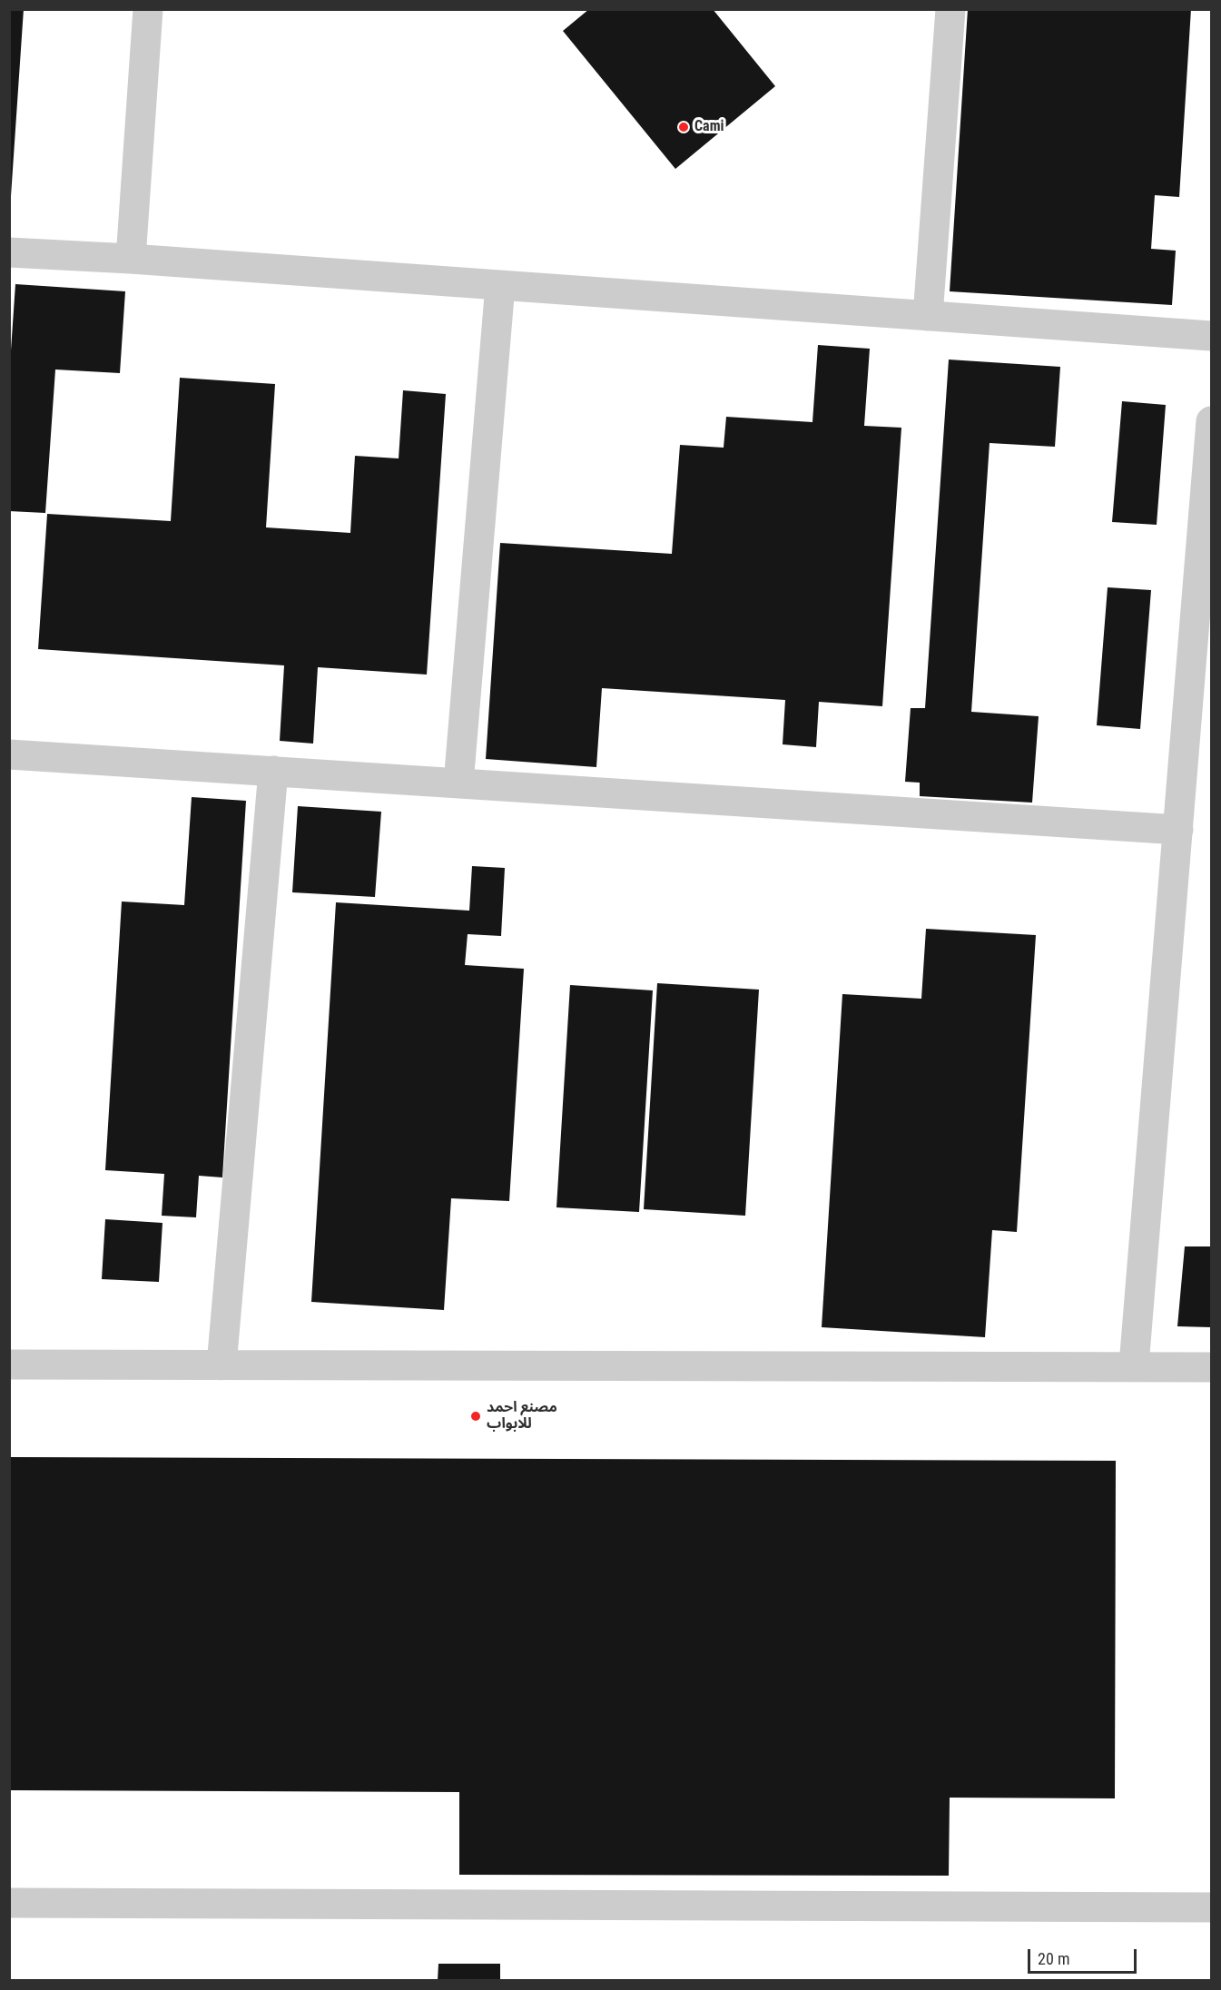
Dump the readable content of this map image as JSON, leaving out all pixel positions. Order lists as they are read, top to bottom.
{
  "places": ["Cami", "مصنع احمد للابواب"],
  "scale_bar": "20 m"
}
